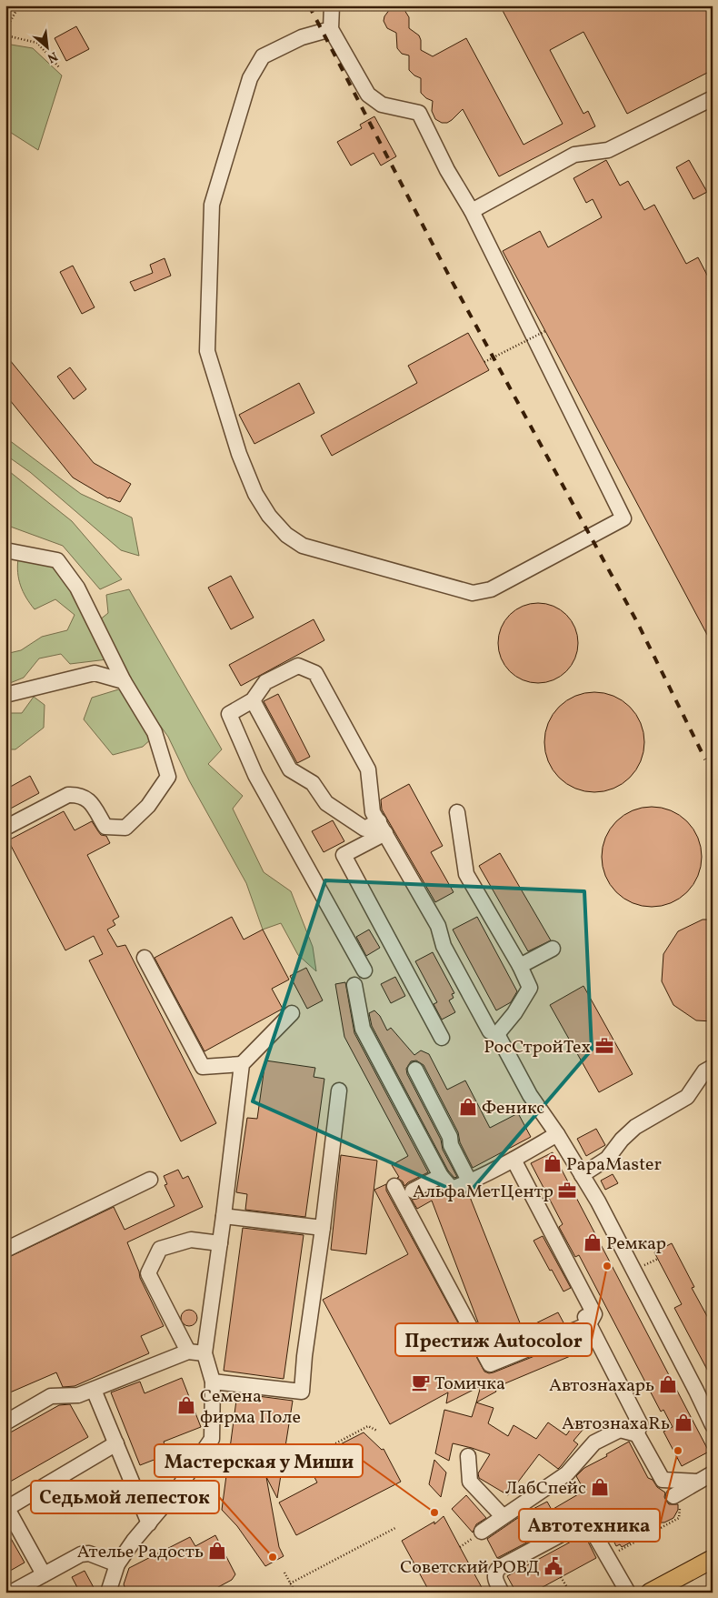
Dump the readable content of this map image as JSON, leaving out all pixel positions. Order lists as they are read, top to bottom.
{
  "places": {
    "office": ["РосСтройТех", "АльфаМетЦентр"],
    "shop": [
      "Феникс",
      "PapaMaster",
      "Ремкар",
      "Автознахарь",
      "Семена фирма Поле",
      "АвтознахаRь",
      "ЛабСпейс",
      "Ателье Радость"
    ],
    "other": [
      "Престиж Autocolor",
      "Автотехника",
      "Мастерская у Миши",
      "Седьмой лепесток"
    ],
    "cafe": ["Томичка"],
    "public building": ["Советский РОВД"]
  },
  "north": "bottom right"
}
